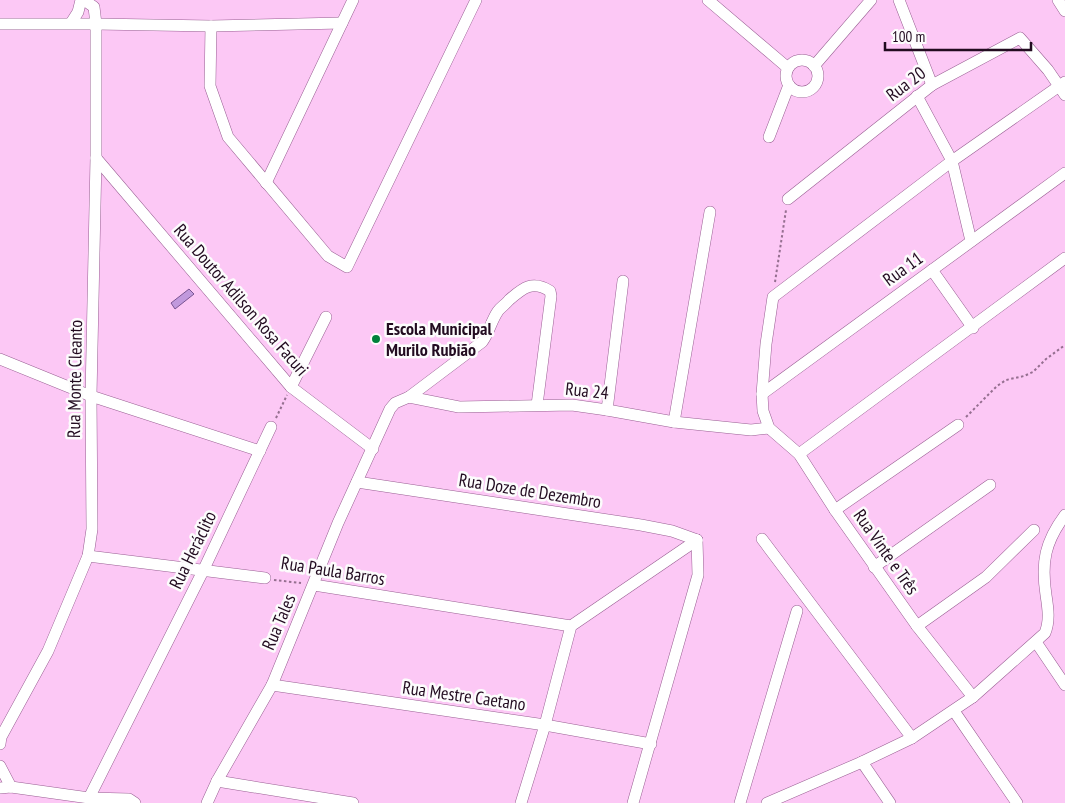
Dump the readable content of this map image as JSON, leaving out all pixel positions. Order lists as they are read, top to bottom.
{
  "streets": {
    "street": [
      "Rua 20",
      "Rua 11",
      "Rua Doutor Adilson Rosa Facuri",
      "Rua Monte Cleanto",
      "Rua 24",
      "Rua Doze de Dezembro",
      "Rua Heráclito",
      "Rua Vinte e Três",
      "Rua Paula Barros",
      "Rua Tales",
      "Rua Mestre Caetano"
    ]
  },
  "crossings": [
    ["Rua Doutor Adilson Rosa Facuri", "Rua Monte Cleanto"],
    ["Rua Doutor Adilson Rosa Facuri", "Rua Tales"],
    ["Rua Monte Cleanto", "Rua Paula Barros"],
    ["Rua 24", "Rua Vinte e Três"],
    ["Rua 24", "Rua Tales"],
    ["Rua Doze de Dezembro", "Rua Tales"],
    ["Rua Heráclito", "Rua Paula Barros"],
    ["Rua Paula Barros", "Rua Tales"],
    ["Rua Tales", "Rua Mestre Caetano"]
  ],
  "places": ["Escola Municipal Murilo Rubião"],
  "scale_bar": "100 m"
}
